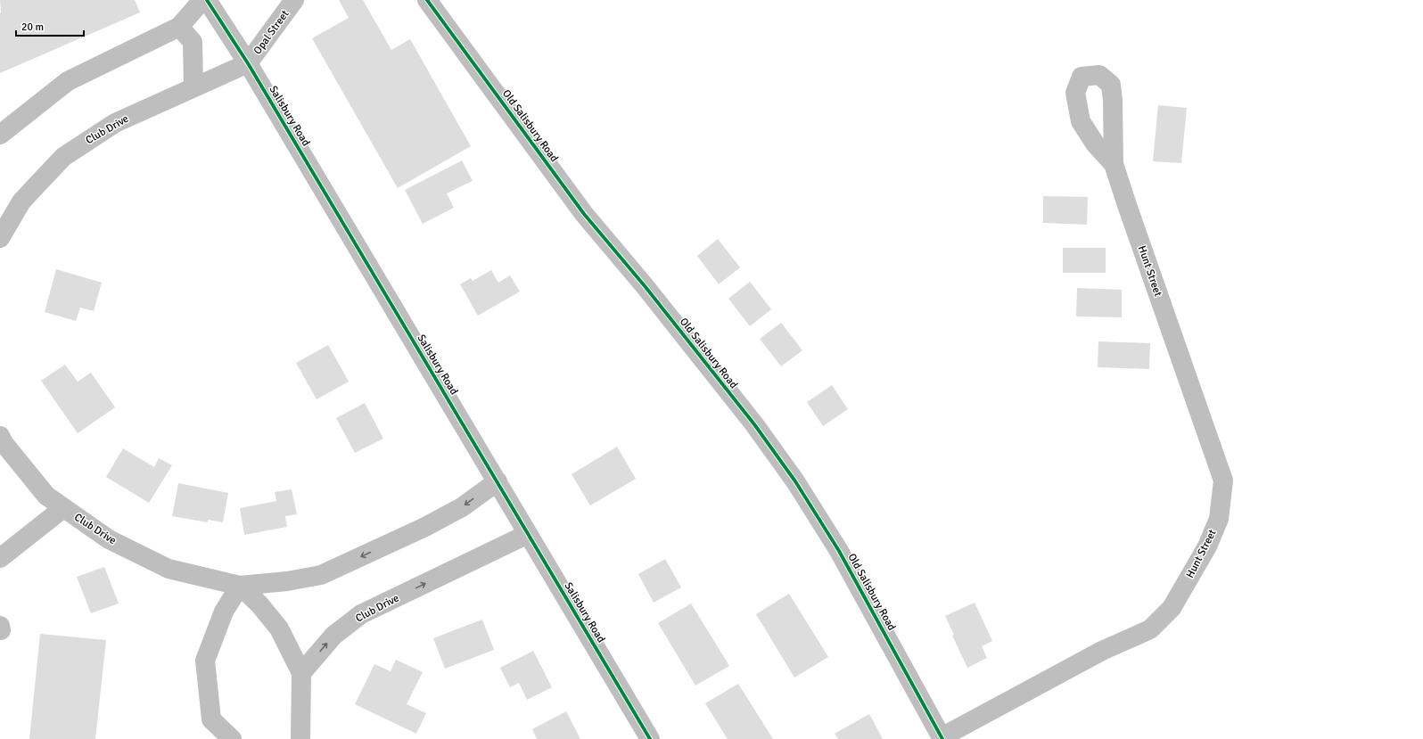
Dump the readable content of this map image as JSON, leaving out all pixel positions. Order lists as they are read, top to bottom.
{
  "streets": {
    "street": [
      "Opal Street",
      "Salisbury Road",
      "Old Salisbury Road",
      "Club Drive",
      "Hunt Street"
    ]
  },
  "crossings": [
    ["Opal Street", "Salisbury Road"],
    ["Opal Street", "Club Drive"],
    ["Salisbury Road", "Club Drive"],
    ["Old Salisbury Road", "Hunt Street"]
  ],
  "scale_bar": "20 m"
}
